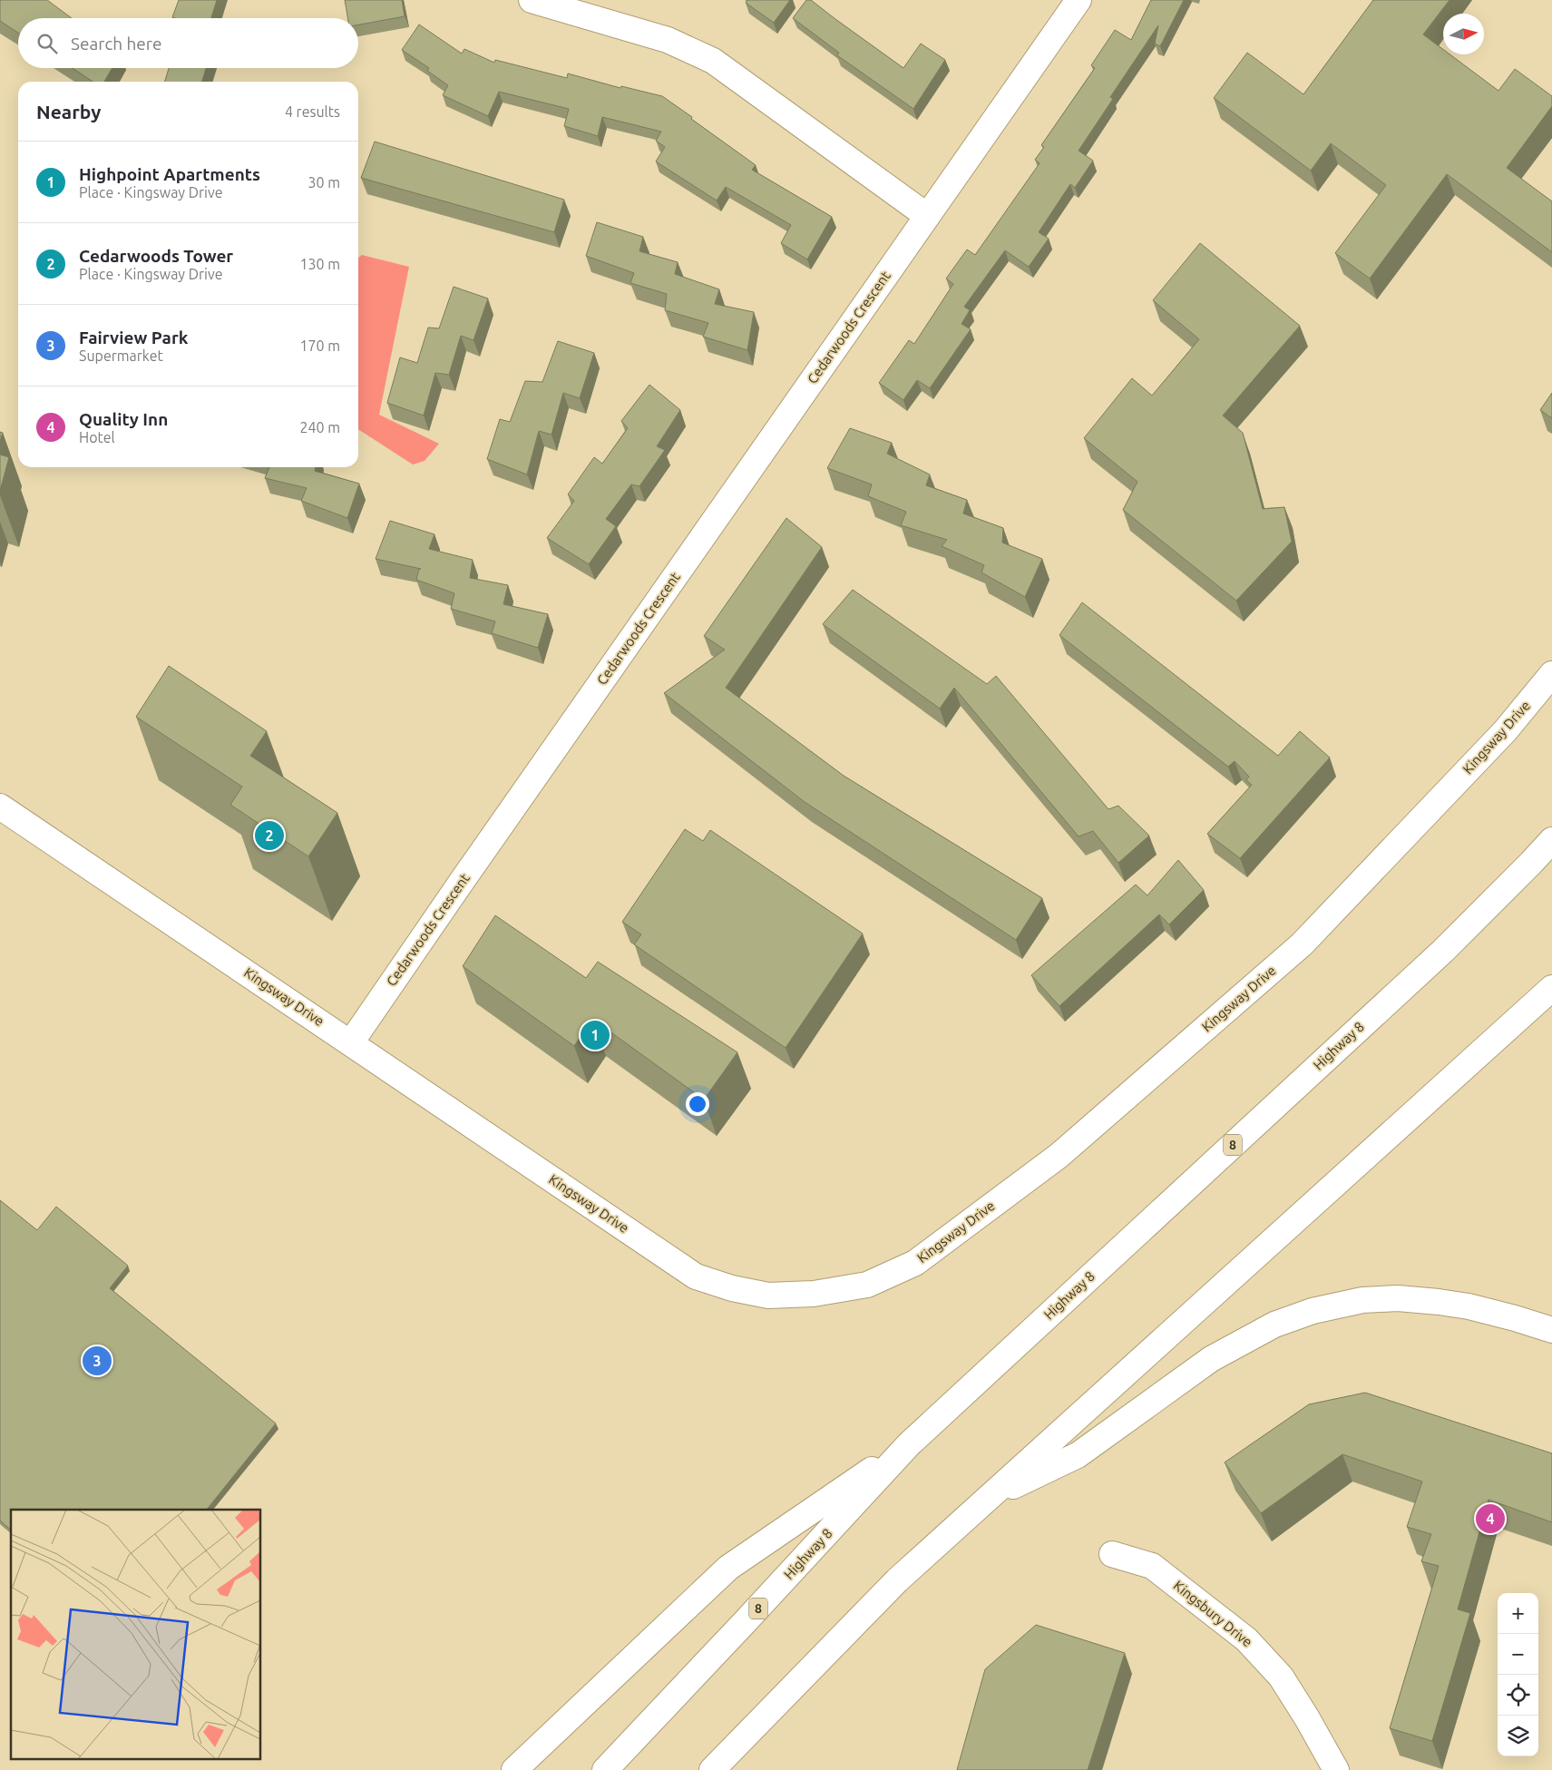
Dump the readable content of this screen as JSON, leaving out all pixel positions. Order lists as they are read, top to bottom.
{
  "streets": {
    "main road": [
      "Cedarwoods Crescent",
      "Kingsway Drive",
      "Highway 8",
      "8",
      "Kingsbury Drive"
    ]
  },
  "crossings": [
    ["Cedarwoods Crescent", "Kingsway Drive"]
  ],
  "north": "right",
  "page": {
    "search": "Search here",
    "heading": ["Nearby", "4 results"],
    "list": [
      {
        "mark": "1",
        "name": "Highpoint Apartments",
        "note": "Place · Kingsway Drive",
        "value": "30 m"
      },
      {
        "mark": "2",
        "name": "Cedarwoods Tower",
        "note": "Place · Kingsway Drive",
        "value": "130 m"
      },
      {
        "mark": "3",
        "name": "Fairview Park",
        "note": "Supermarket",
        "value": "170 m"
      },
      {
        "mark": "4",
        "name": "Quality Inn",
        "note": "Hotel",
        "value": "240 m"
      }
    ],
    "pins": [
      "2",
      "1",
      "3",
      "4"
    ],
    "map_buttons": ["+", "−"]
  }
}
